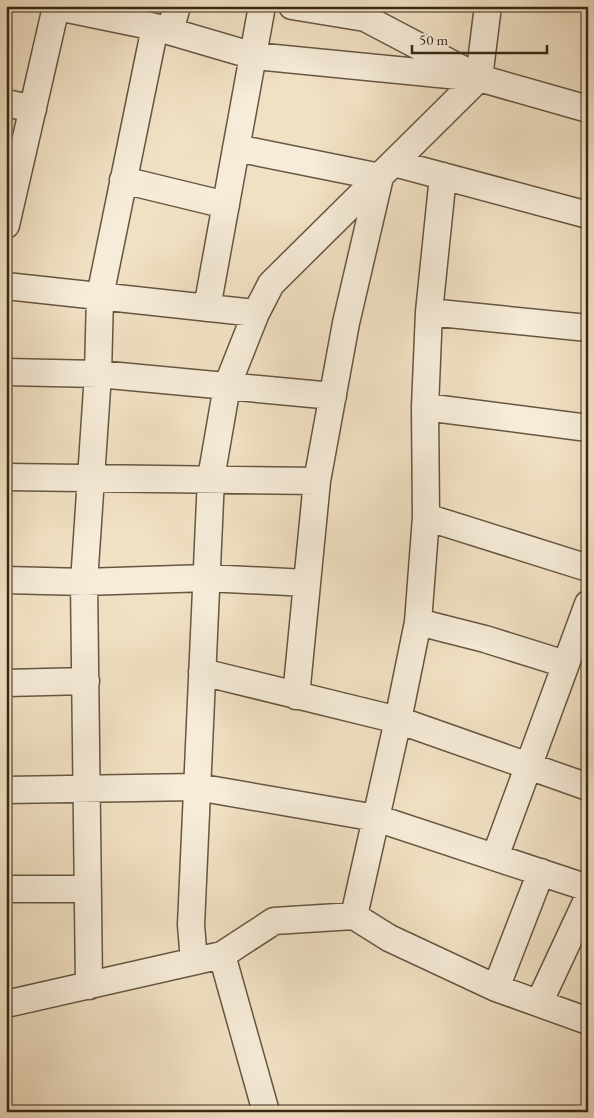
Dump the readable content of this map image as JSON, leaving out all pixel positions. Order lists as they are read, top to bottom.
{
  "scale_bar": "50 m"
}
